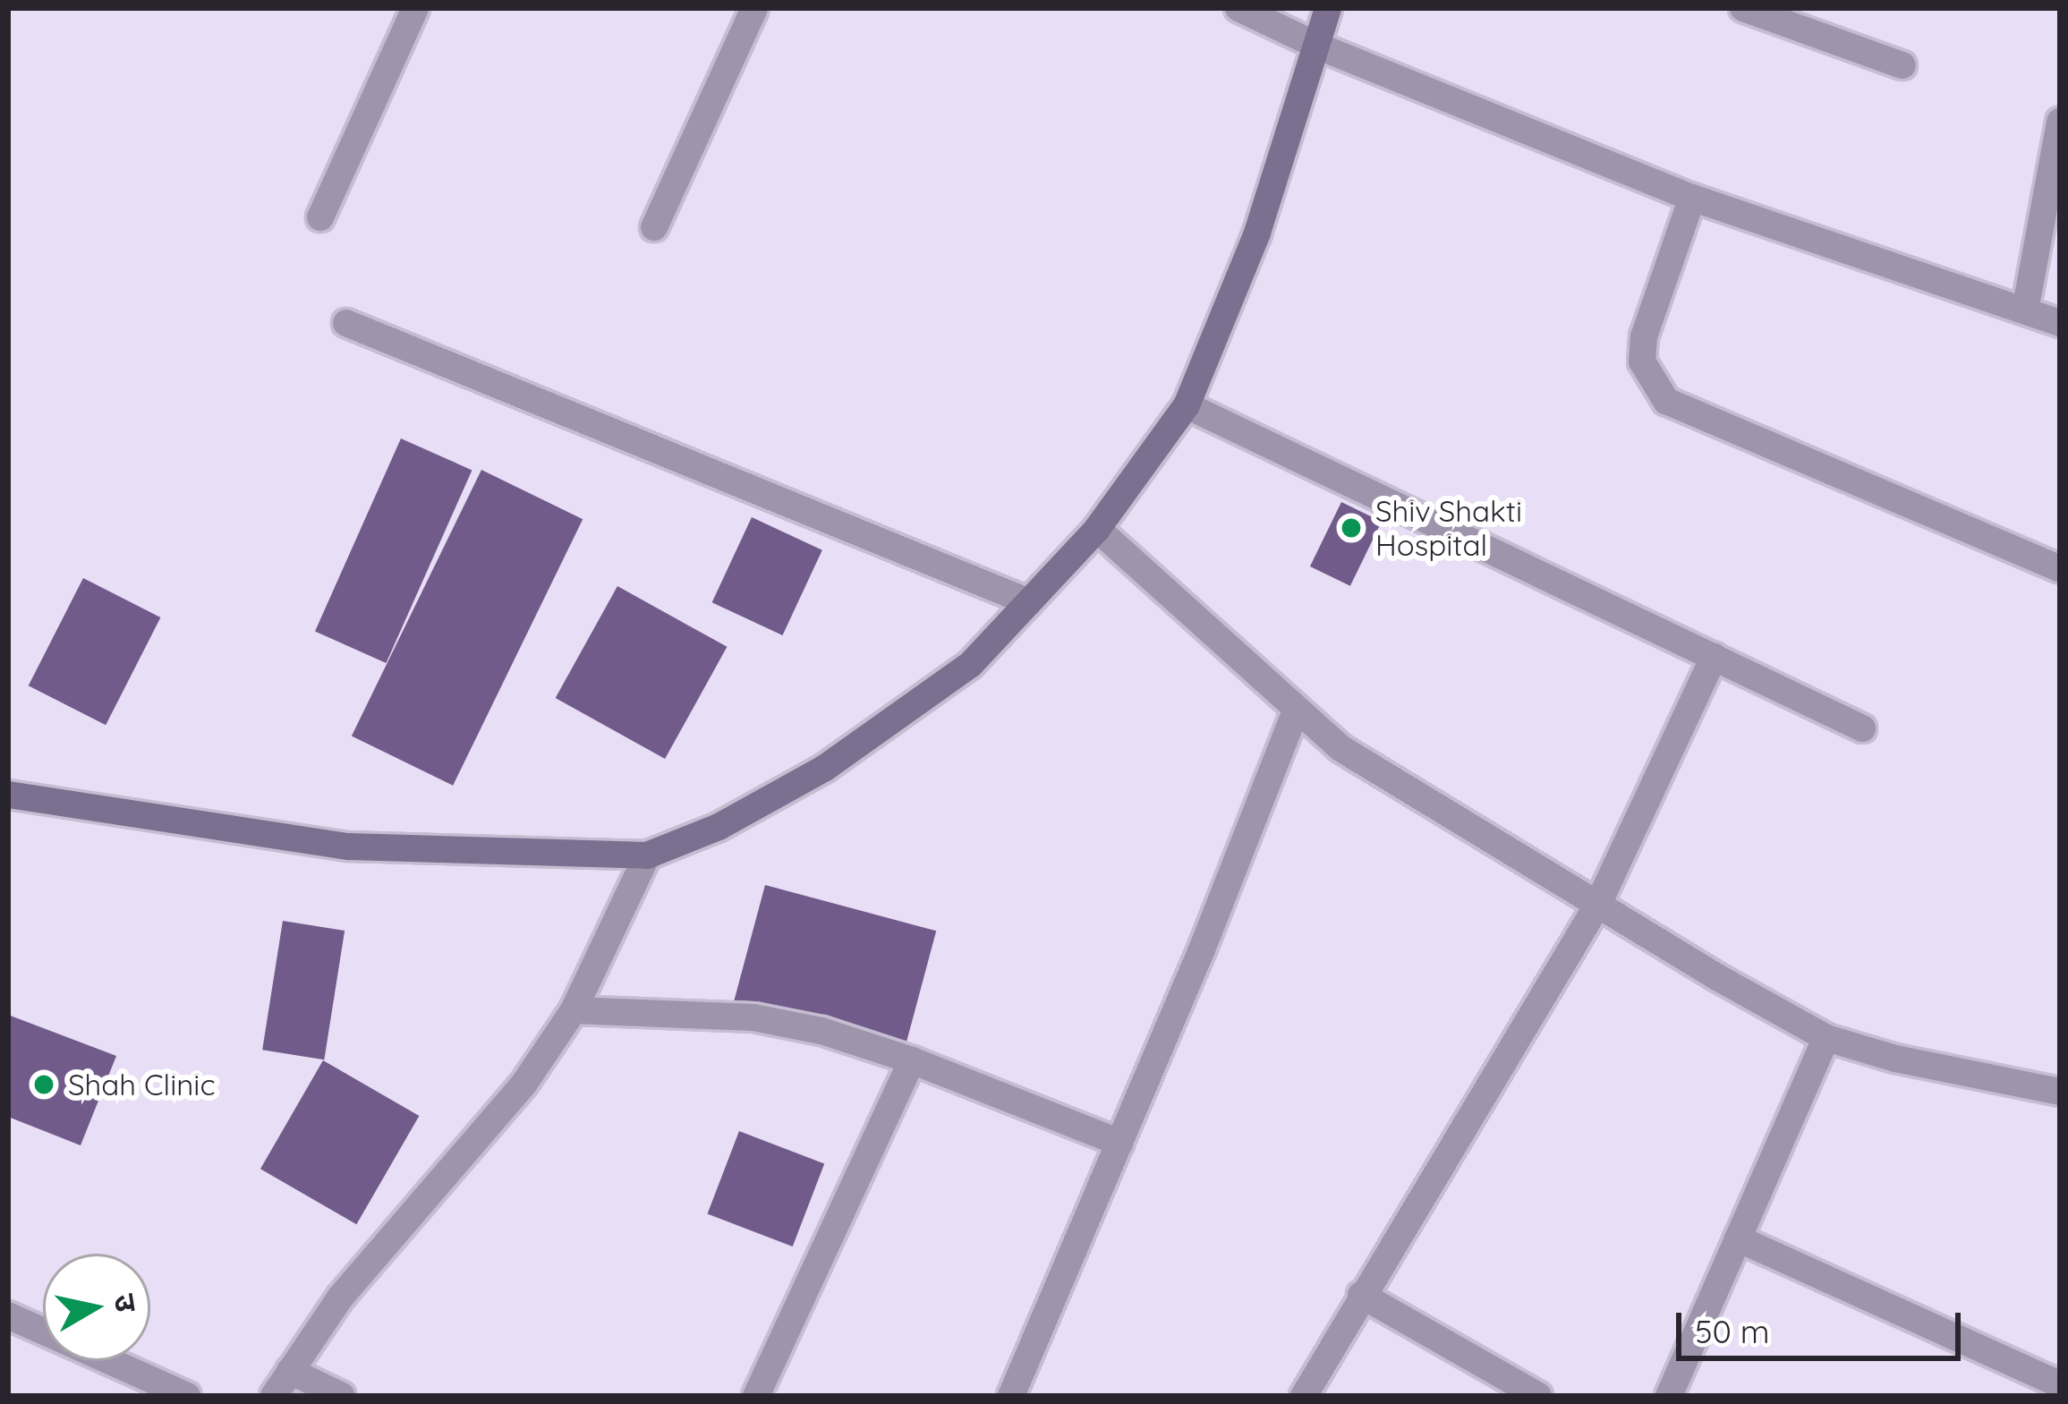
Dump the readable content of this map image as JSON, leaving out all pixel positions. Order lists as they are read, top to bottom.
{
  "places": ["Shiv Shakti Hospital", "Shah Clinic"],
  "scale_bar": "50 m",
  "north": "right"
}
